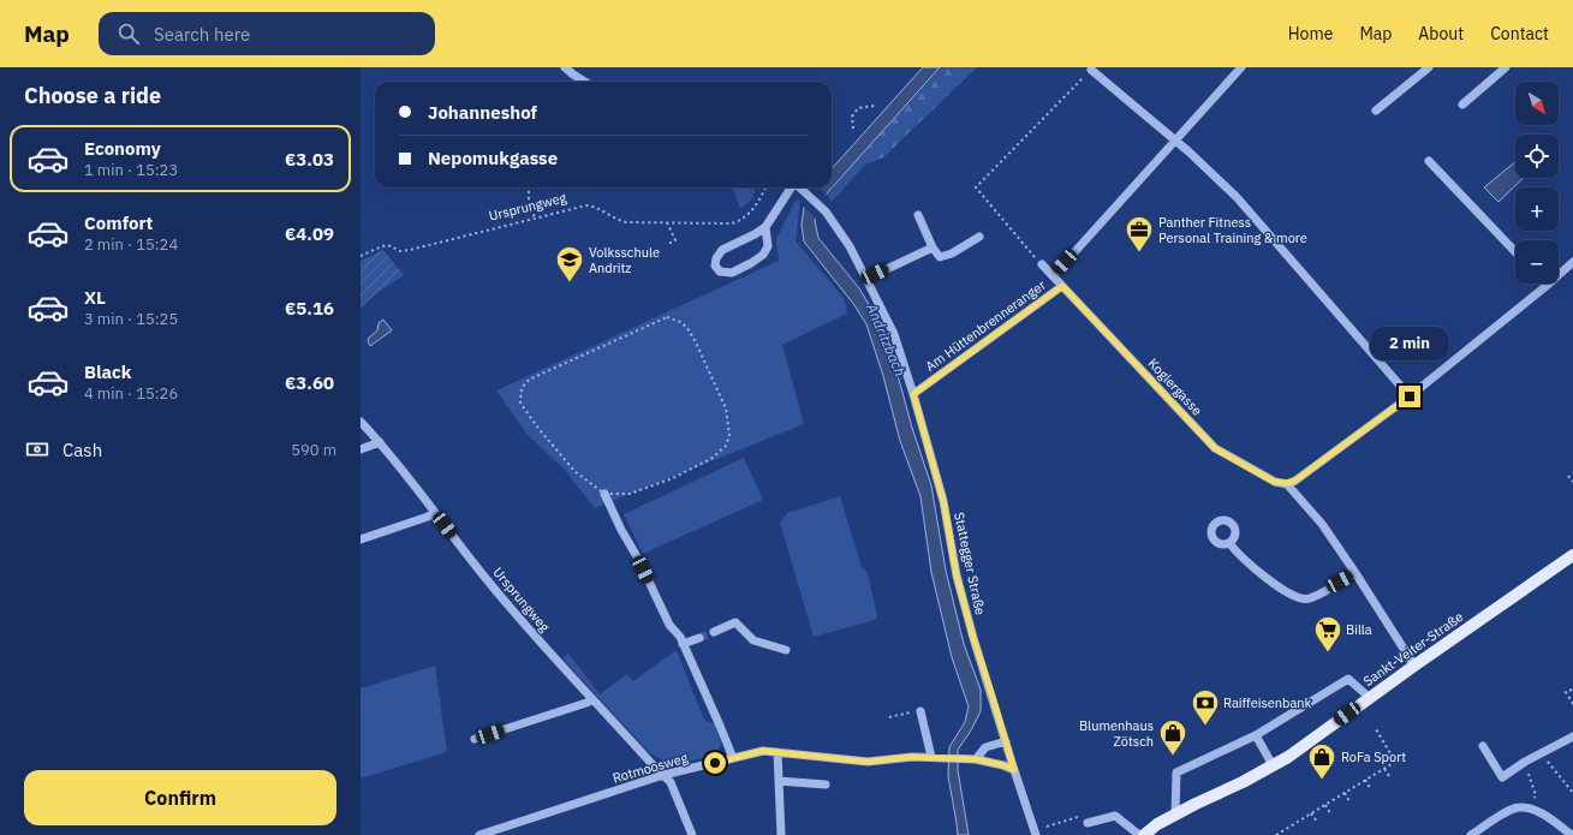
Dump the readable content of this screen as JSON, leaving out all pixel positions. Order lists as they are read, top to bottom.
{
  "streets": {
    "main road": ["Sankt-Veiter-Straße"],
    "street": [
      "Ursprungweg",
      "Am Hüttenbrenneranger",
      "Koglergasse",
      "Stattegger Straße",
      "Rotmoosweg"
    ]
  },
  "crossings": [
    ["Ursprungweg", "Rotmoosweg"],
    ["Am Hüttenbrenneranger", "Koglergasse"],
    ["Am Hüttenbrenneranger", "Stattegger Straße"],
    ["Stattegger Straße", "Rotmoosweg"]
  ],
  "water": ["Andritzbach"],
  "places": {
    "office": ["Panther Fitness Personal Training & more"],
    "school or university": ["Volksschule Andritz"],
    "supermarket": ["Billa"],
    "bank": ["Raiffeisenbank"],
    "shop": ["Blumenhaus Zötsch", "RoFa Sport"]
  },
  "north": "bottom right",
  "page": {
    "header": "Map",
    "search": "Search here",
    "nav": [
      "Home",
      "Map",
      "About",
      "Contact"
    ],
    "heading": "Choose a ride",
    "map_buttons": ["+", "−"],
    "banner": ["Johanneshof", "Nepomukgasse"],
    "list": [
      {
        "name": "Economy",
        "note": "1 min · 15:23",
        "value": "€3.03"
      },
      {
        "name": "Comfort",
        "note": "2 min · 15:24",
        "value": "€4.09"
      },
      {
        "name": "XL",
        "note": "3 min · 15:25",
        "value": "€5.16"
      },
      {
        "name": "Black",
        "note": "4 min · 15:26",
        "value": "€3.60"
      }
    ],
    "bubble": "2 min",
    "pay": ["Cash", "590 m"],
    "buttons": "Confirm"
  }
}
